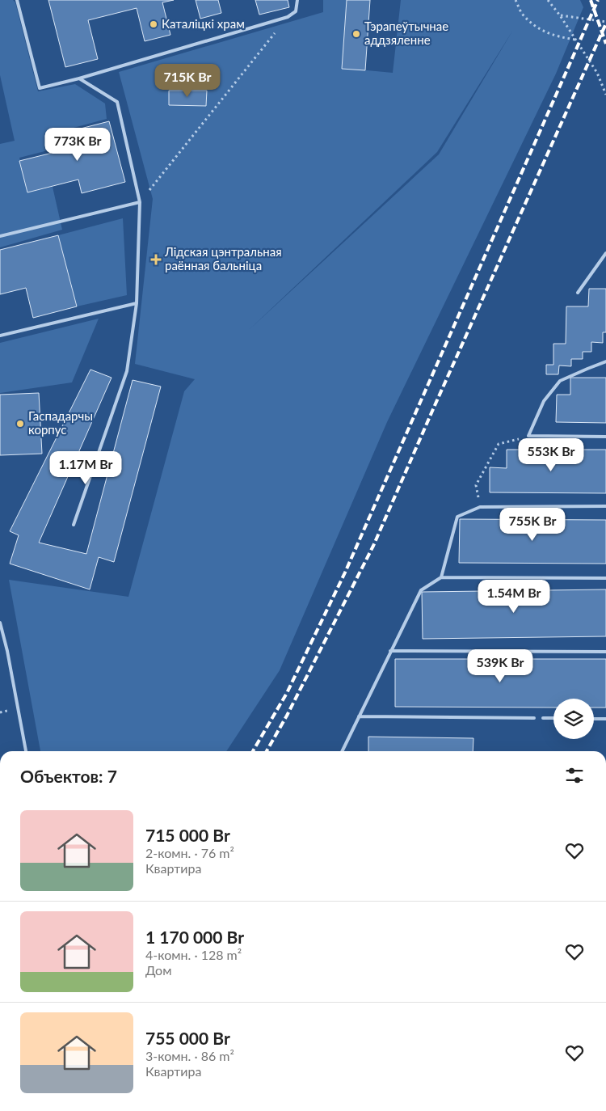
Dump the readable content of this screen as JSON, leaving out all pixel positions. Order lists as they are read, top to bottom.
{
  "places": {
    "other": ["Каталіцкі храм", "Тэрапеўтычнае аддзяленне", "Гаспадарчы корпус"],
    "health": ["Лідская цэнтральная раённая бальніца"]
  },
  "page": {
    "price": [
      "715K Br",
      "773K Br",
      "553K Br",
      "1.17M Br",
      "755K Br",
      "1.54M Br",
      "539K Br"
    ],
    "heading": "Объектов: 7",
    "list": [
      {
        "name": "715 000 Br",
        "note": "2-комн. · 76 m² · Квартира"
      },
      {
        "name": "1 170 000 Br",
        "note": "4-комн. · 128 m² · Дом"
      },
      {
        "name": "755 000 Br",
        "note": "3-комн. · 86 m² · Квартира"
      }
    ]
  }
}
